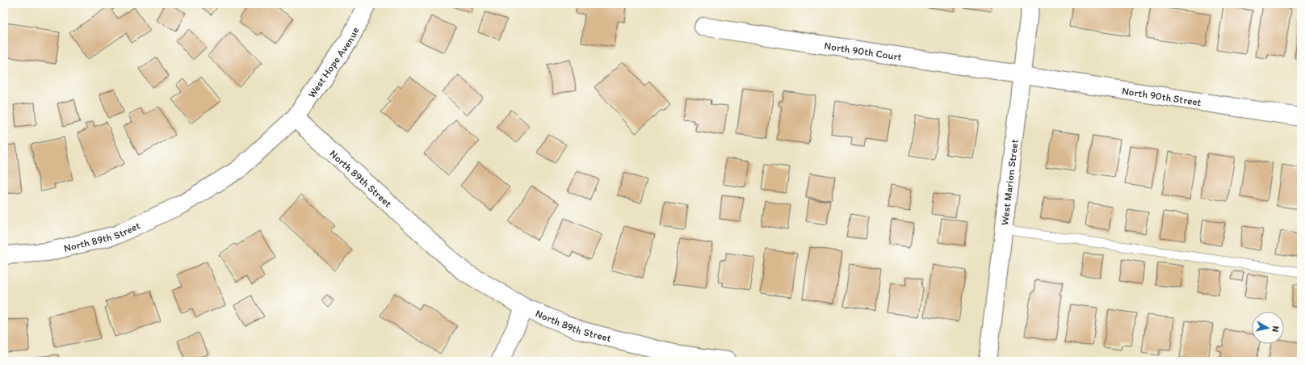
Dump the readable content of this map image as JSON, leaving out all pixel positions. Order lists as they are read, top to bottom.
{
  "streets": {
    "street": [
      "North 90th Court",
      "West Hope Avenue",
      "North 90th Street",
      "North 89th Street",
      "West Marion Street"
    ]
  },
  "crossings": [
    ["North 90th Court", "North 90th Street"],
    ["North 90th Court", "West Marion Street"],
    ["West Hope Avenue", "North 89th Street"],
    ["North 90th Street", "West Marion Street"]
  ],
  "north": "right"
}
